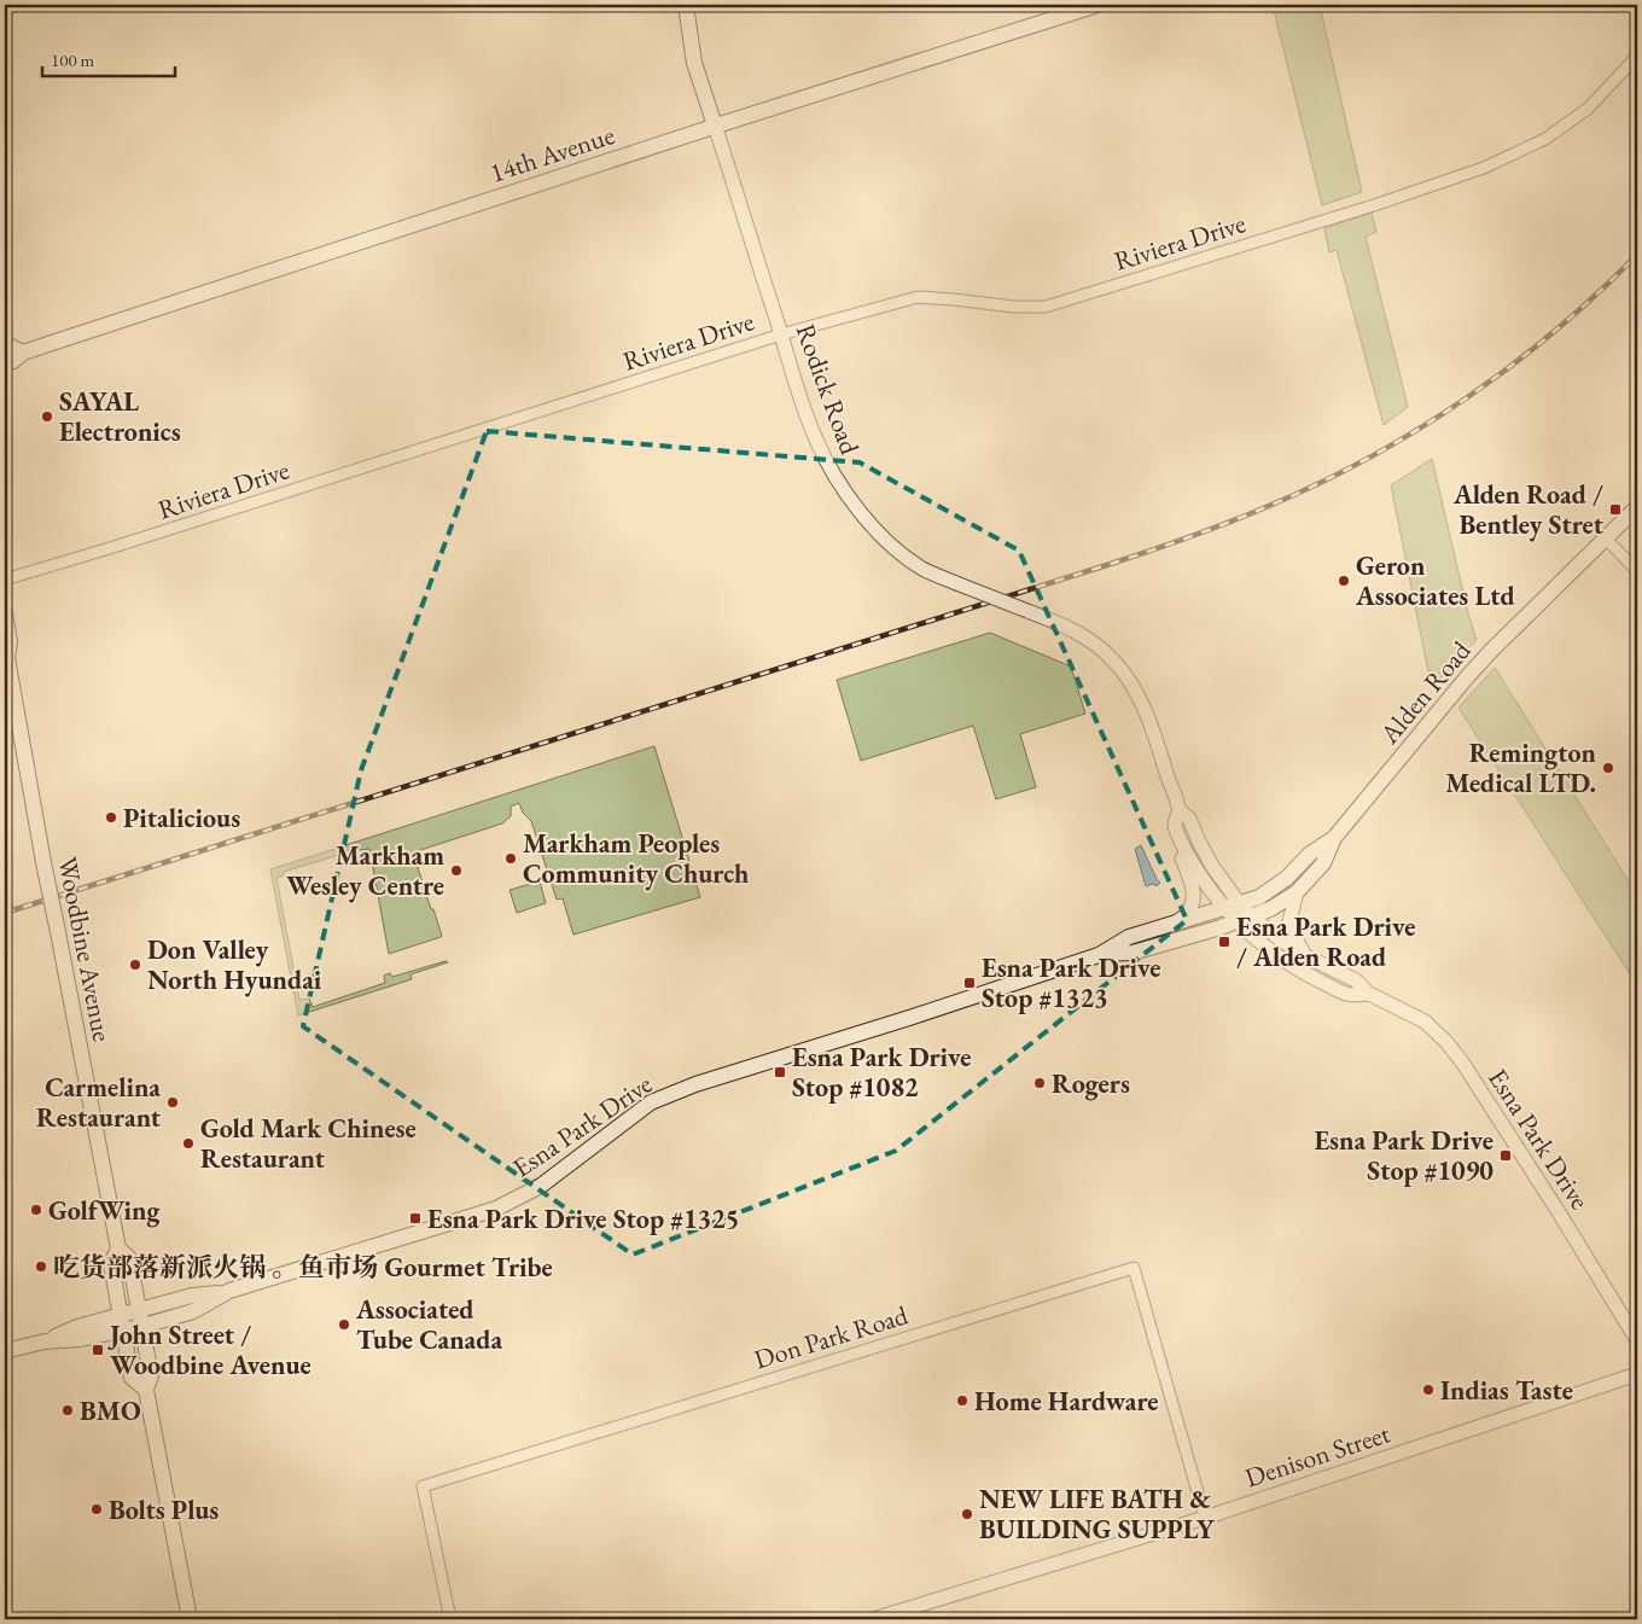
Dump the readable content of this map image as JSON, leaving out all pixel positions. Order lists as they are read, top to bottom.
{
  "streets": {
    "main road": [
      "14th Avenue",
      "Rodick Road",
      "Alden Road",
      "Woodbine Avenue",
      "Esna Park Drive"
    ],
    "street": ["Riviera Drive", "Don Park Road", "Denison Street"]
  },
  "crossings": [
    ["14th Avenue", "Rodick Road"],
    ["Riviera Drive", "Rodick Road"],
    ["Rodick Road", "Alden Road"],
    ["Rodick Road", "Esna Park Drive"],
    ["Alden Road", "Esna Park Drive"],
    ["Woodbine Avenue", "Esna Park Drive"],
    ["Don Park Road", "Denison Street"]
  ],
  "places": {
    "other": [
      "SAYAL Electronics",
      "Geron Associates Ltd",
      "Remington Medical LTD.",
      "Pitalicious",
      "Markham Peoples Community Church",
      "Markham Wesley Centre",
      "Don Valley North Hyundai",
      "Rogers",
      "Carmelina Restaurant",
      "Gold Mark Chinese Restaurant",
      "GolfWing",
      "吃货部落新派火锅 。鱼市场 Gourmet Tribe",
      "Associated Tube Canada",
      "Indias Taste",
      "Home Hardware",
      "BMO",
      "Bolts Plus",
      "NEW LIFE BATH & BUILDING SUPPLY"
    ],
    "transit": [
      "Alden Road / Bentley Stret",
      "Esna Park Drive / Alden Road",
      "Esna Park Drive Stop #1323",
      "Esna Park Drive Stop #1082",
      "Esna Park Drive Stop #1090",
      "Esna Park Drive Stop #1325",
      "John Street / Woodbine Avenue"
    ]
  },
  "scale_bar": "100 m"
}
